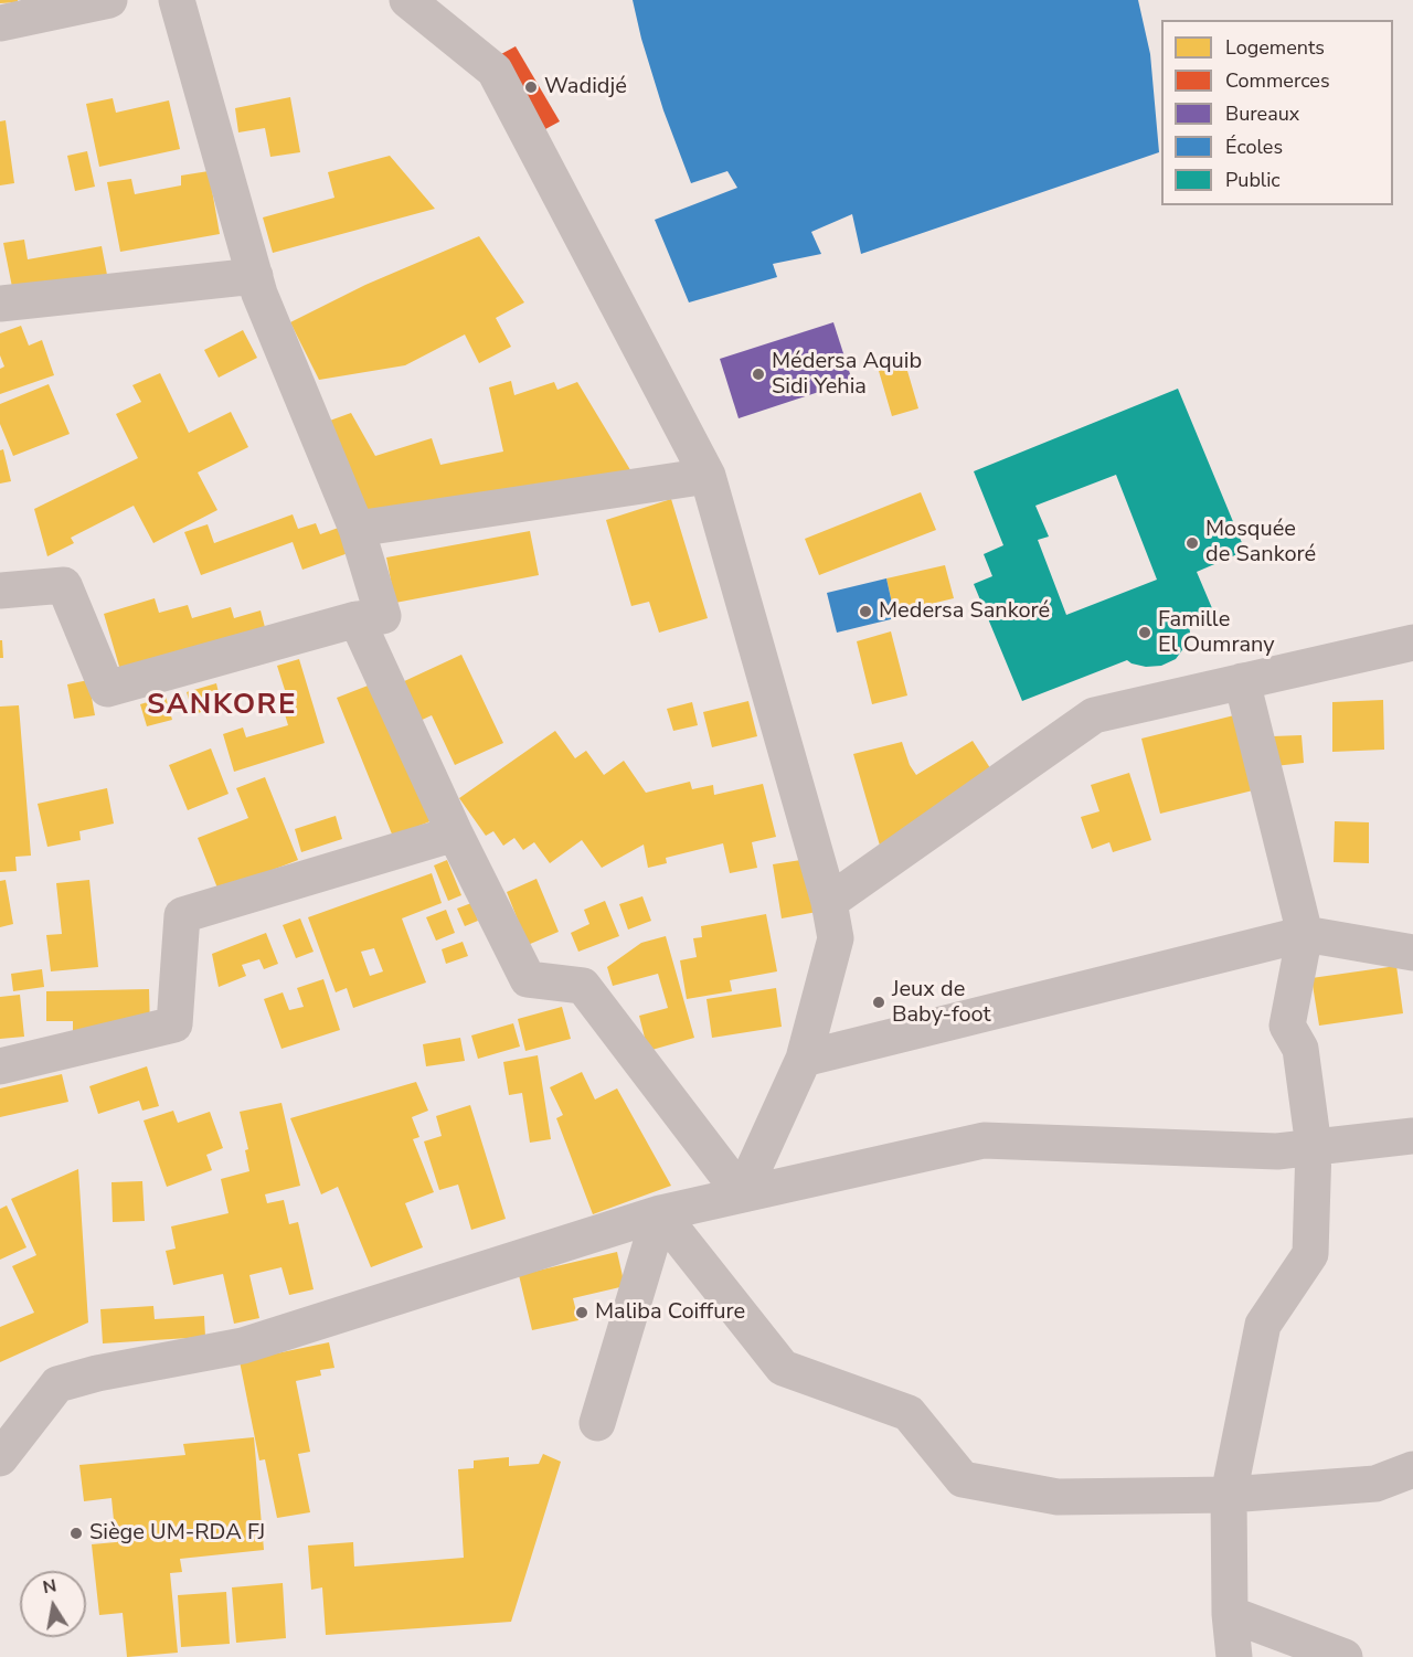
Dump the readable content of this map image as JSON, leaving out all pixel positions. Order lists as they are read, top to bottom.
{
  "districts": ["SANKORE"],
  "places": [
    "Wadidjé",
    "Médersa Aquib Sidi Yehia",
    "Mosquée de Sankoré",
    "Medersa Sankoré",
    "Famille El Oumrany",
    "Jeux de Baby-foot",
    "Maliba Coiffure",
    "Siège UM-RDA FJ"
  ],
  "legend": [
    "Logements",
    "Commerces",
    "Bureaux",
    "Écoles",
    "Public"
  ],
  "north": "top"
}
